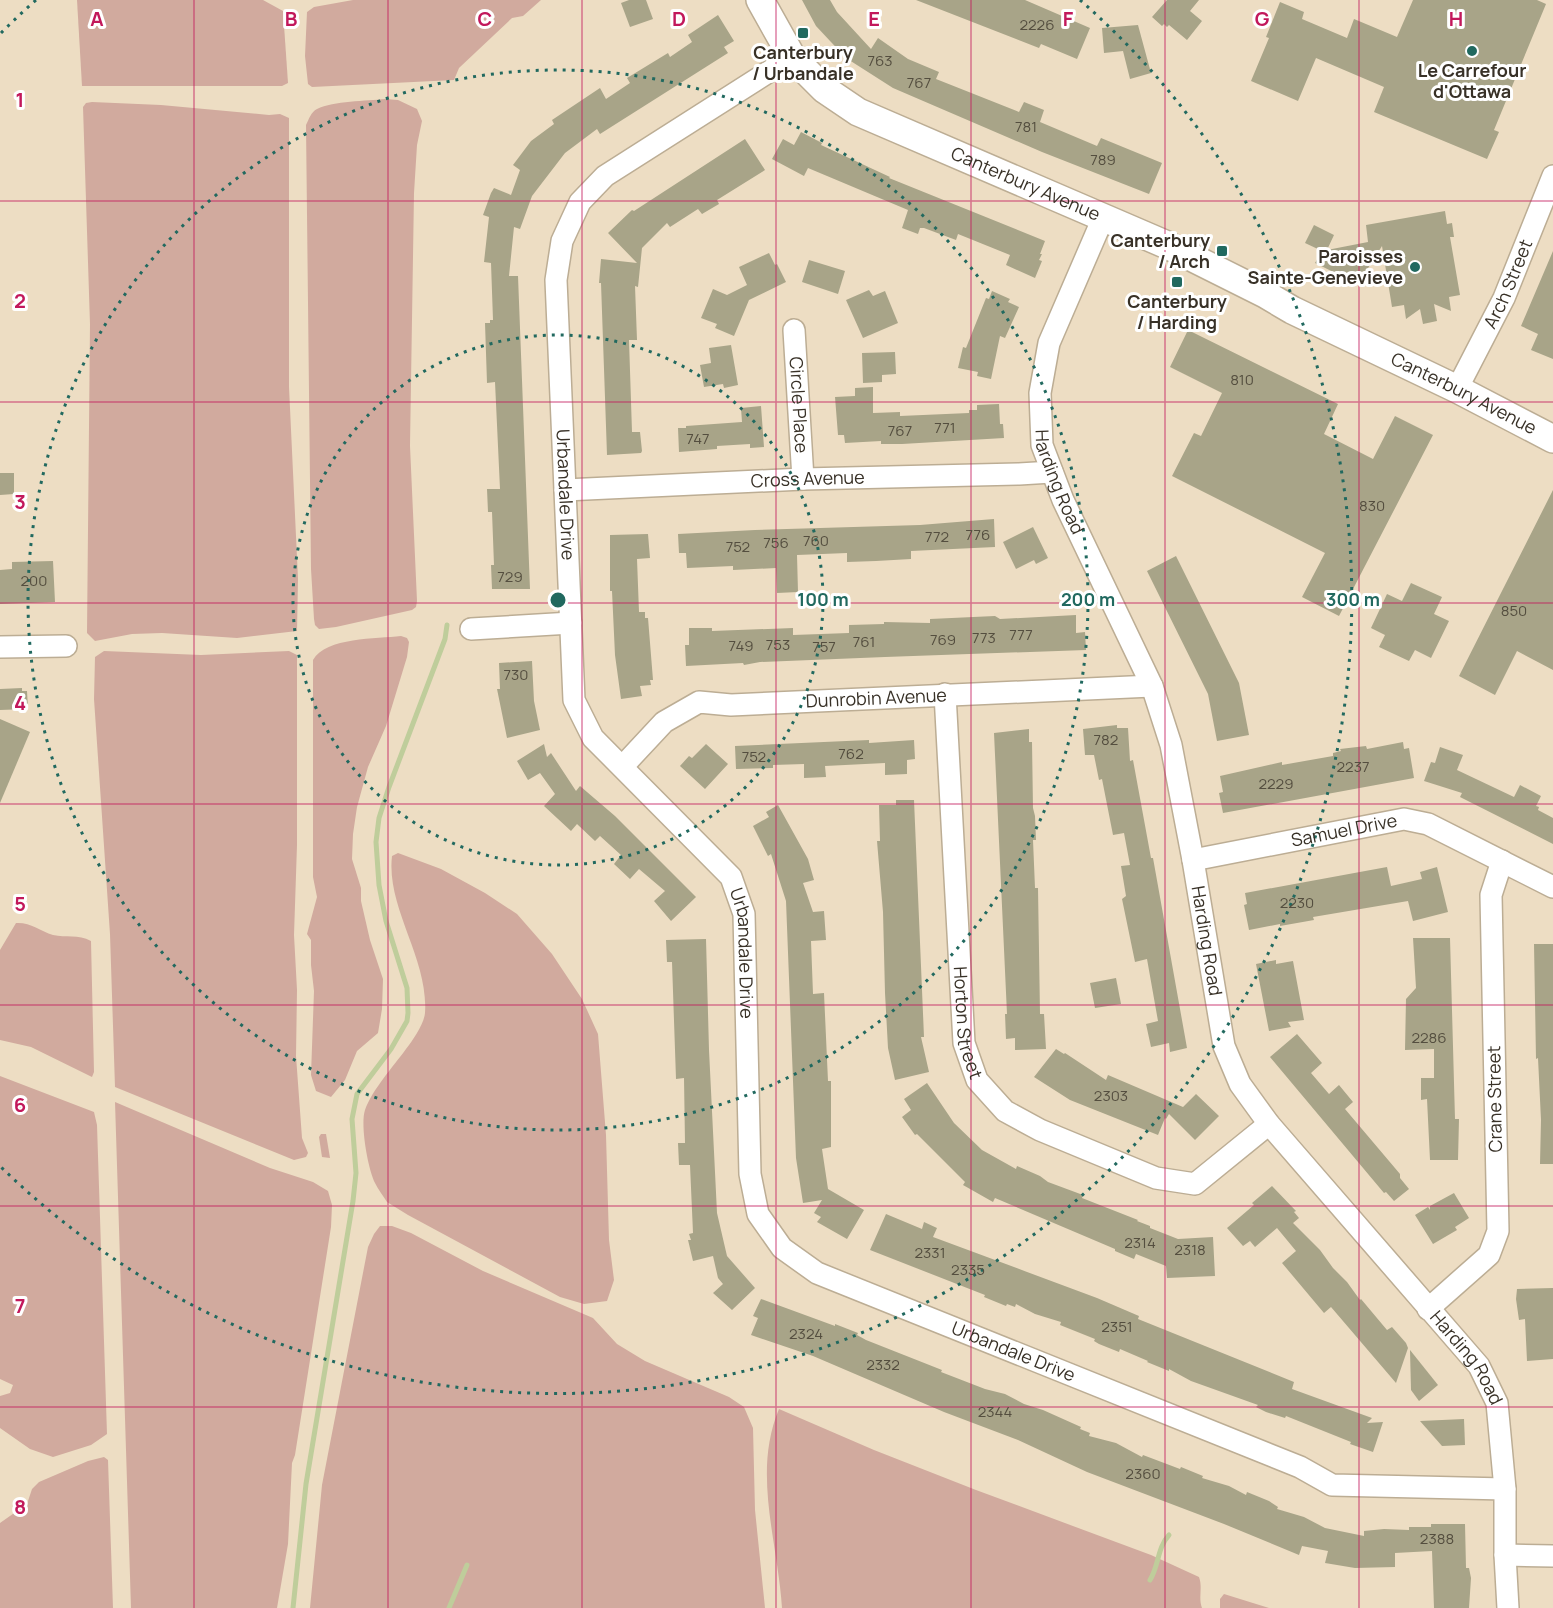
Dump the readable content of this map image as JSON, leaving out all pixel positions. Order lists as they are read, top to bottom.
{
  "streets": {
    "street": [
      "Canterbury Avenue",
      "Arch Street",
      "Circle Place",
      "Cross Avenue",
      "Harding Road",
      "Urbandale Drive",
      "Dunrobin Avenue",
      "Samuel Drive",
      "Horton Street",
      "Crane Street"
    ]
  },
  "crossings": [
    ["Canterbury Avenue", "Arch Street"],
    ["Canterbury Avenue", "Harding Road"],
    ["Canterbury Avenue", "Urbandale Drive"],
    ["Circle Place", "Cross Avenue"],
    ["Cross Avenue", "Harding Road"],
    ["Cross Avenue", "Urbandale Drive"],
    ["Harding Road", "Urbandale Drive"],
    ["Harding Road", "Dunrobin Avenue"],
    ["Harding Road", "Samuel Drive"],
    ["Harding Road", "Horton Street"],
    ["Harding Road", "Crane Street"],
    ["Urbandale Drive", "Dunrobin Avenue"],
    ["Dunrobin Avenue", "Horton Street"],
    ["Samuel Drive", "Crane Street"]
  ],
  "places": {
    "transit": ["Canterbury / Urbandale", "Canterbury / Arch", "Canterbury / Harding"],
    "other": ["Le Carrefour d'Ottawa", "Paroisses Sainte-Genevieve"]
  },
  "house_numbers": [
    "2226",
    "763",
    "767",
    "781",
    "789",
    "810",
    "771",
    "767",
    "747",
    "830",
    "776",
    "772",
    "760",
    "756",
    "752",
    "729",
    "200",
    "850",
    "777",
    "773",
    "769",
    "761",
    "753",
    "749",
    "757",
    "730",
    "782",
    "762",
    "752",
    "2237",
    "2229",
    "2230",
    "2286",
    "2303",
    "2314",
    "2318",
    "2331",
    "2335",
    "2351",
    "2324",
    "2332",
    "2344",
    "2360",
    "2388"
  ],
  "grid": {
    "columns": [
      "A",
      "B",
      "C",
      "D",
      "E",
      "F",
      "G",
      "H"
    ],
    "rows": [
      "1",
      "2",
      "3",
      "4",
      "5",
      "6",
      "7",
      "8"
    ]
  },
  "rings": ["100 m", "200 m", "300 m"]
}
